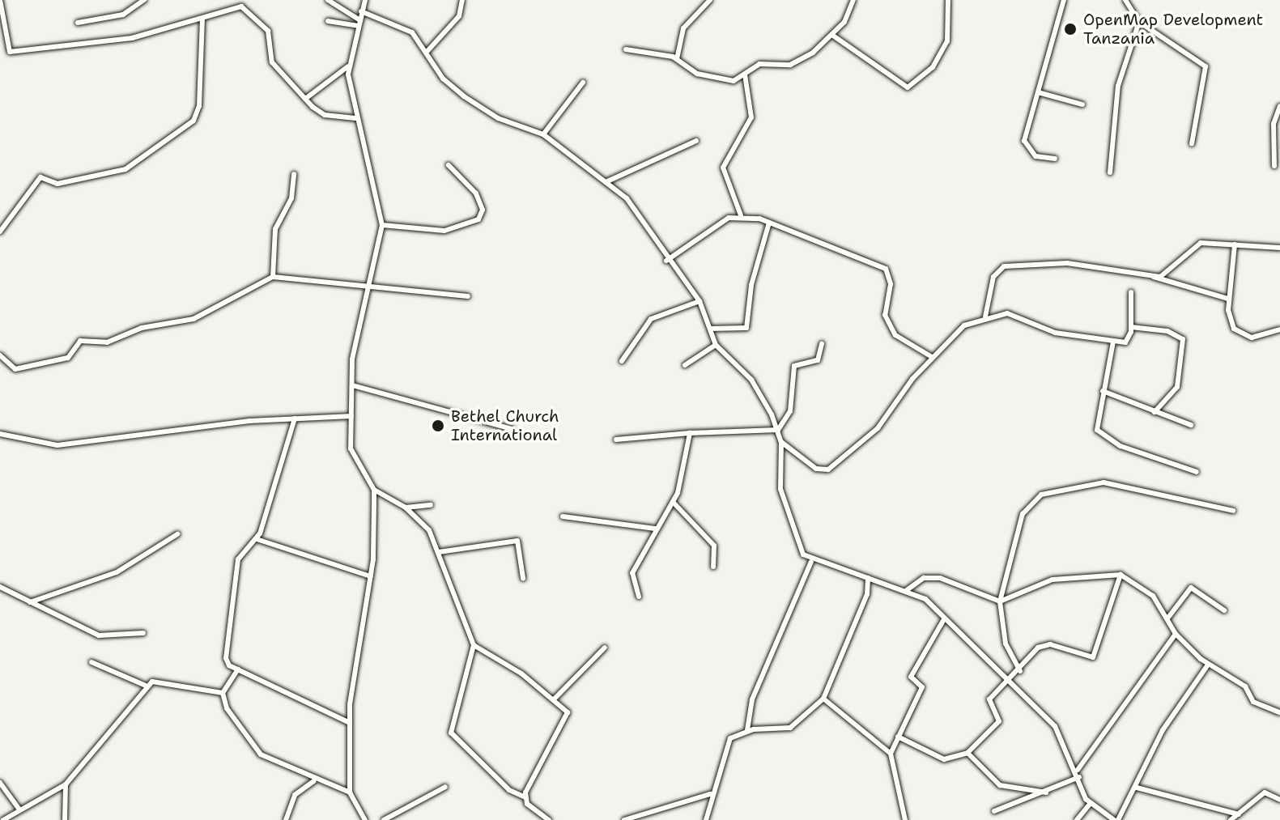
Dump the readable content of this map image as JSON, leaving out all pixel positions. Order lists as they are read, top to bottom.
{
  "places": ["OpenMap Development Tanzania", "Bethel Church International"]
}
